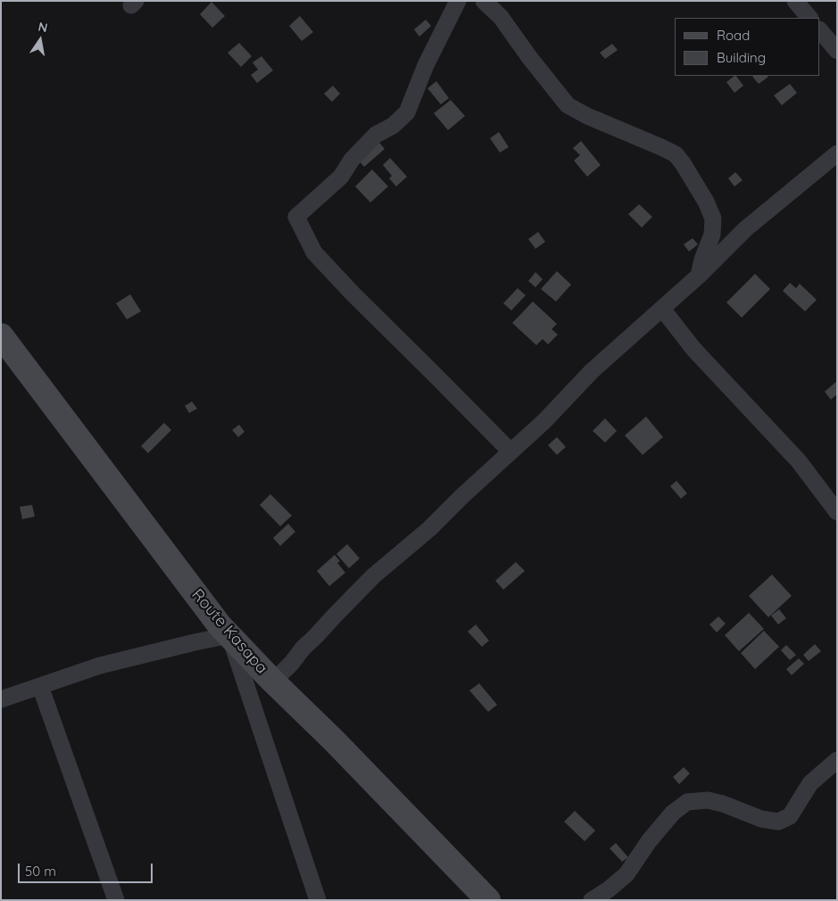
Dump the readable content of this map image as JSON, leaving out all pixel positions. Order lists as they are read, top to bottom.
{
  "streets": {
    "main road": ["Route Kasapa"]
  },
  "legend": ["Road", "Building"],
  "scale_bar": "50 m",
  "north": "top"
}
